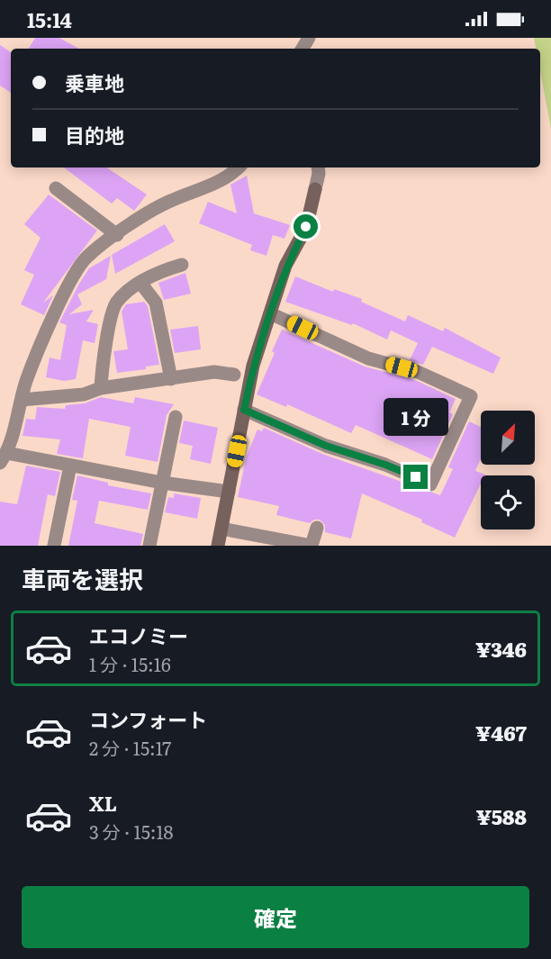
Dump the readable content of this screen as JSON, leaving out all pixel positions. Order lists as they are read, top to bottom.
{
  "north": "top right",
  "page": {
    "status": "15:14",
    "banner": ["乗車地", "目的地"],
    "bubble": "1 分",
    "heading": "車両を選択",
    "list": [
      {
        "name": "エコノミー",
        "note": "1 分 · 15:16",
        "value": "¥346"
      },
      {
        "name": "コンフォート",
        "note": "2 分 · 15:17",
        "value": "¥467"
      },
      {
        "name": "XL",
        "note": "3 分 · 15:18",
        "value": "¥588"
      }
    ],
    "buttons": "確定"
  }
}
